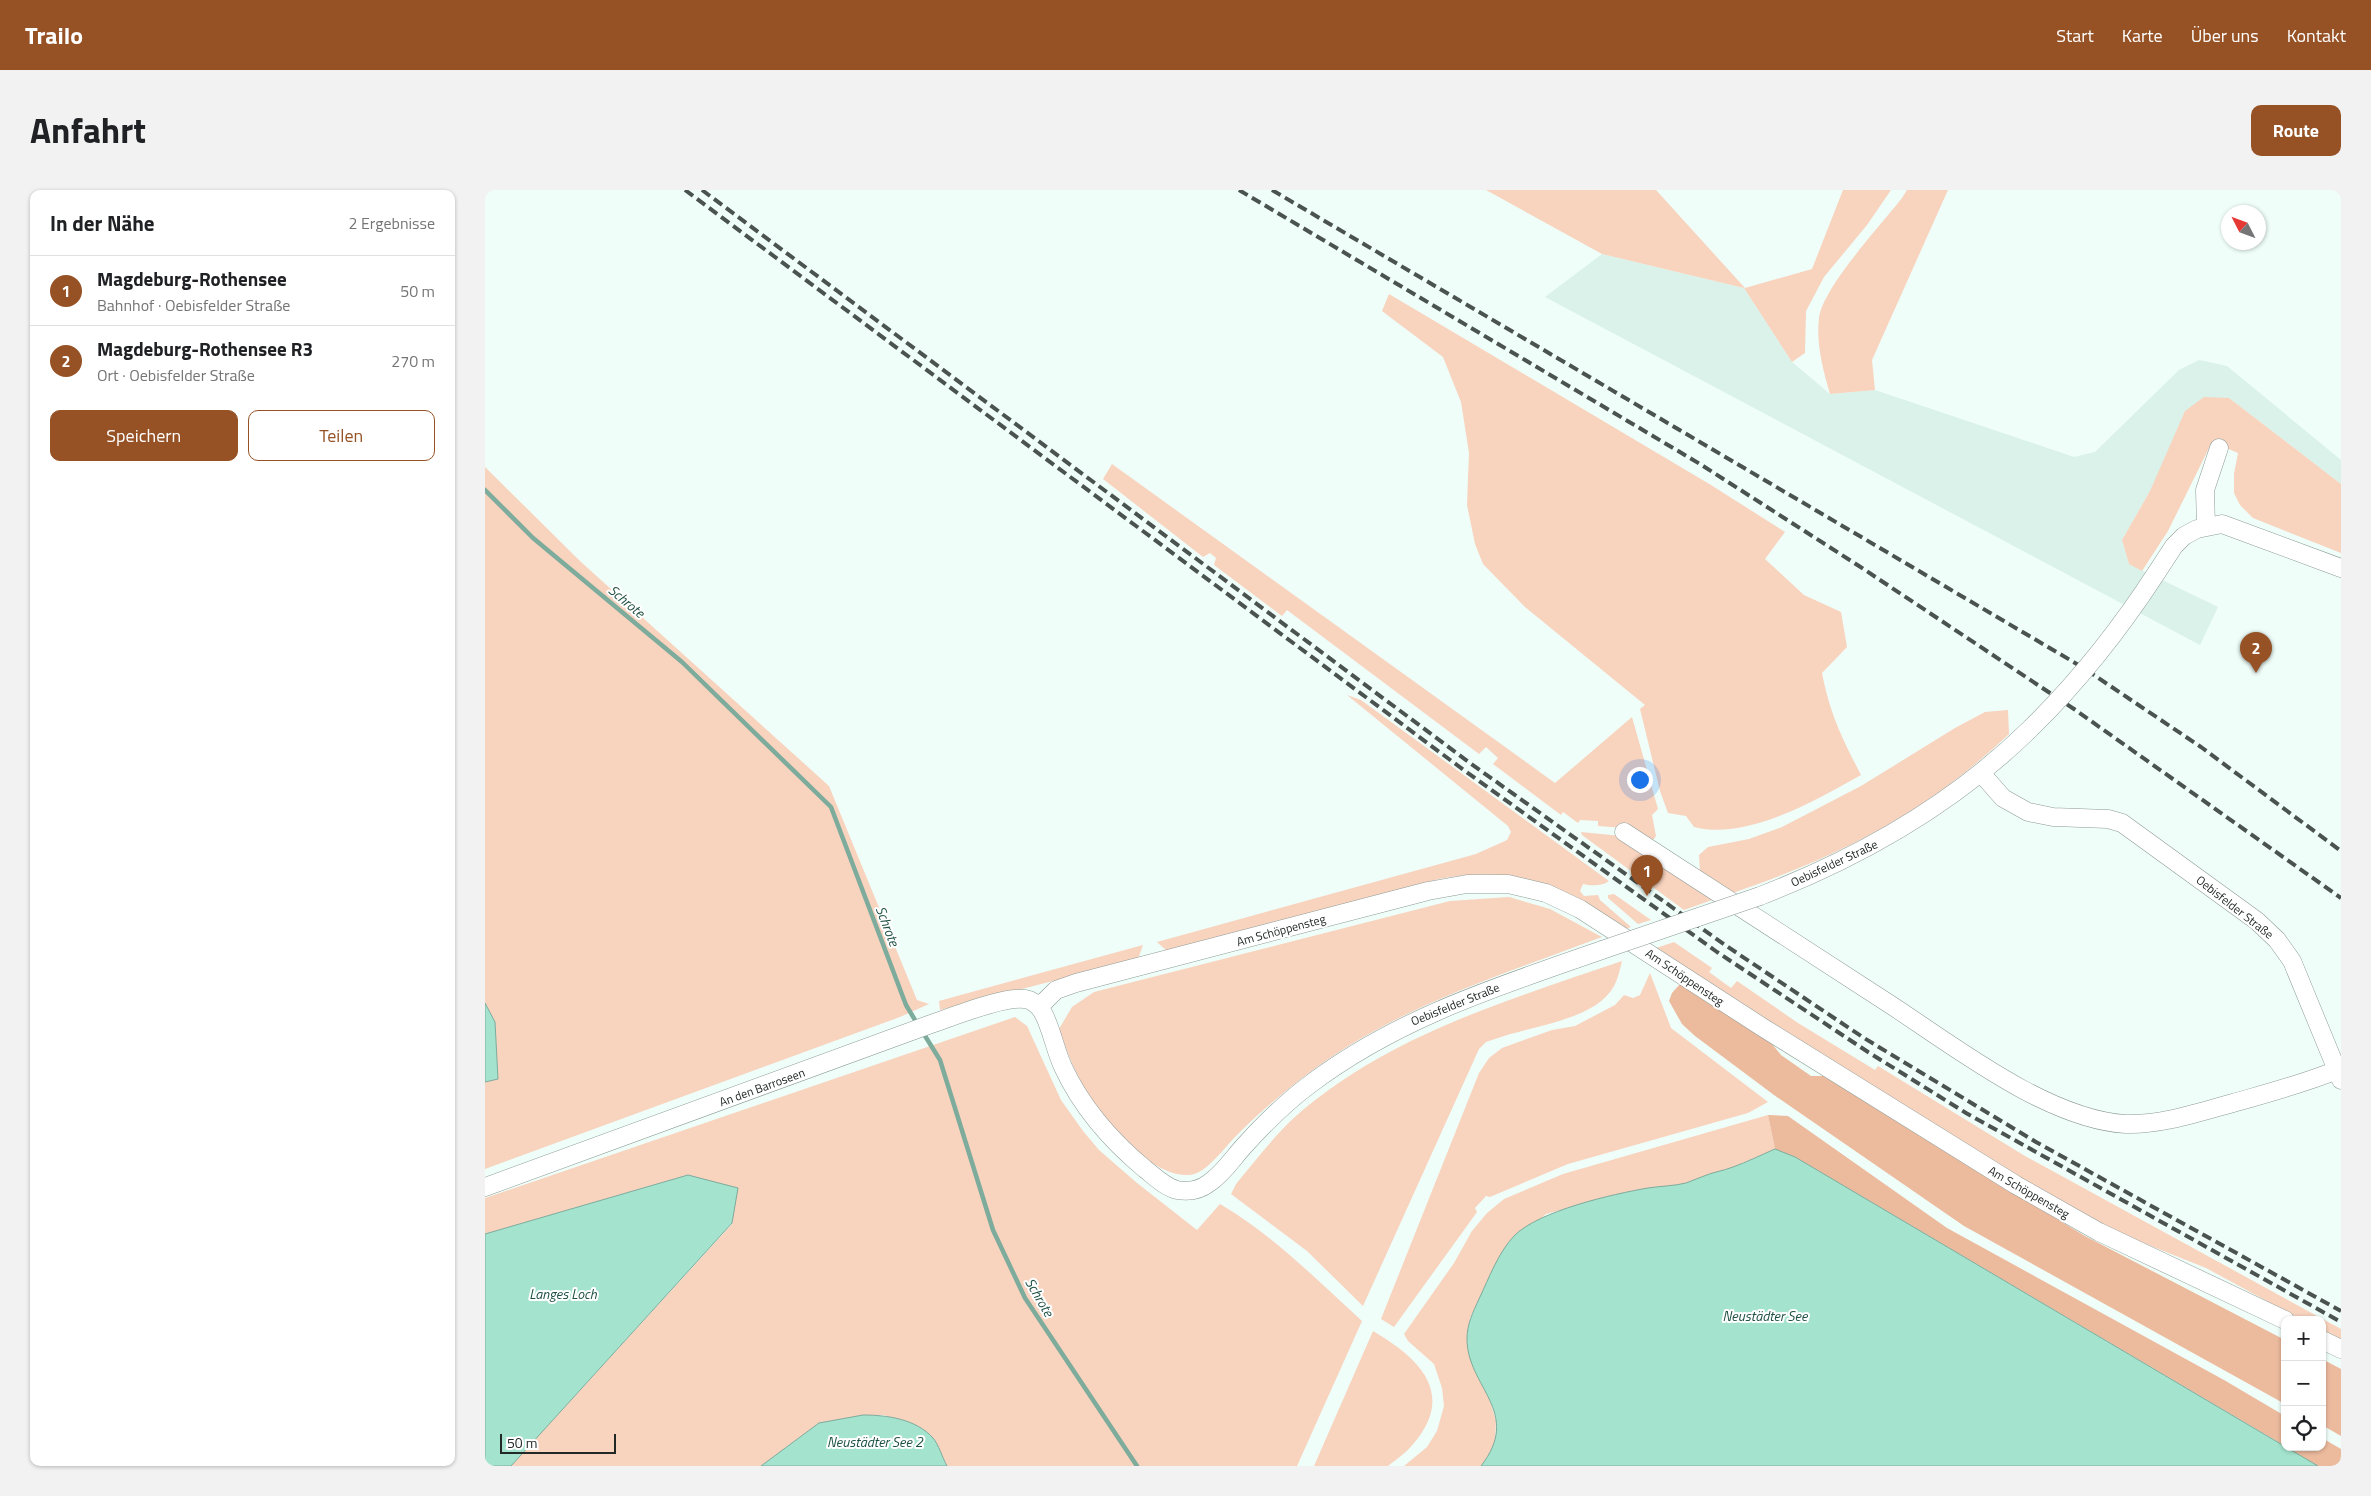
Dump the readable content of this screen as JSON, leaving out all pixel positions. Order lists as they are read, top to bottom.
{
  "streets": {
    "street": ["Oebisfelder Straße", "Am Schöppensteg", "An den Barroseen"]
  },
  "crossings": [
    ["Oebisfelder Straße", "Am Schöppensteg"],
    ["Oebisfelder Straße", "An den Barroseen"],
    ["Am Schöppensteg", "An den Barroseen"]
  ],
  "water": [
    "Schrote",
    "Langes Loch",
    "Neustädter See",
    "Neustädter See 2"
  ],
  "scale_bar": "50 m",
  "north": "top left",
  "page": {
    "header": "Trailo",
    "nav": [
      "Start",
      "Karte",
      "Über uns",
      "Kontakt"
    ],
    "title": "Anfahrt",
    "buttons": [
      "Route",
      ["Speichern", "Teilen"]
    ],
    "heading": ["In der Nähe", "2 Ergebnisse"],
    "list": [
      {
        "mark": "1",
        "name": "Magdeburg-Rothensee",
        "note": "Bahnhof · Oebisfelder Straße",
        "value": "50 m"
      },
      {
        "mark": "2",
        "name": "Magdeburg-Rothensee R3",
        "note": "Ort · Oebisfelder Straße",
        "value": "270 m"
      }
    ],
    "pins": ["2", "1"],
    "map_buttons": ["+", "−"],
    "scale": "50 m"
  }
}
